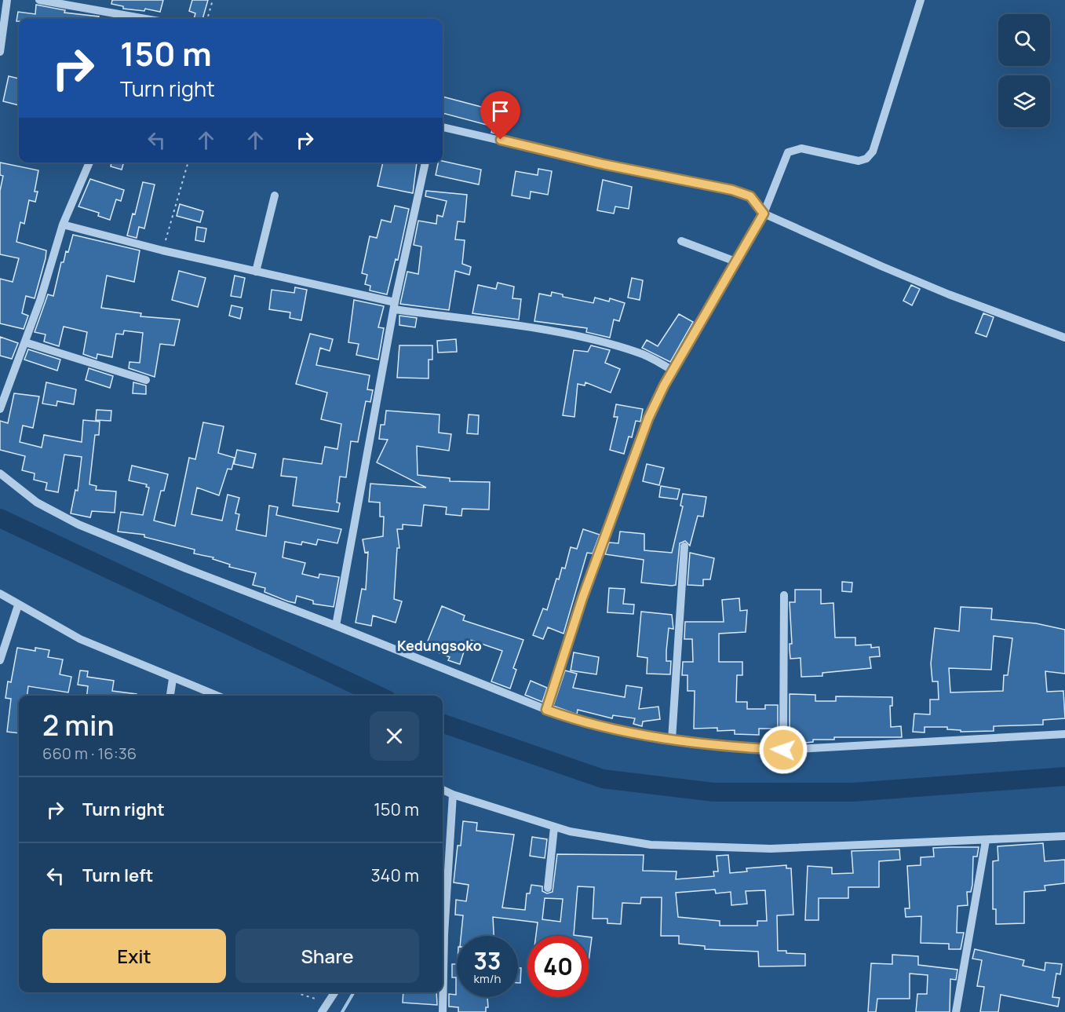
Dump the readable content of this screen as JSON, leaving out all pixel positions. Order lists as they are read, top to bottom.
{
  "districts": ["Kedungsoko"],
  "page": {
    "turn": ["150 m", "Turn right"],
    "heading": ["2 min", "660 m · 16:36"],
    "list": [
      {
        "name": "Turn right",
        "value": "150 m"
      },
      {
        "name": "Turn left",
        "value": "340 m"
      }
    ],
    "buttons": ["Exit", "Share"],
    "speed": "33 km/h",
    "limit": "40"
  }
}
